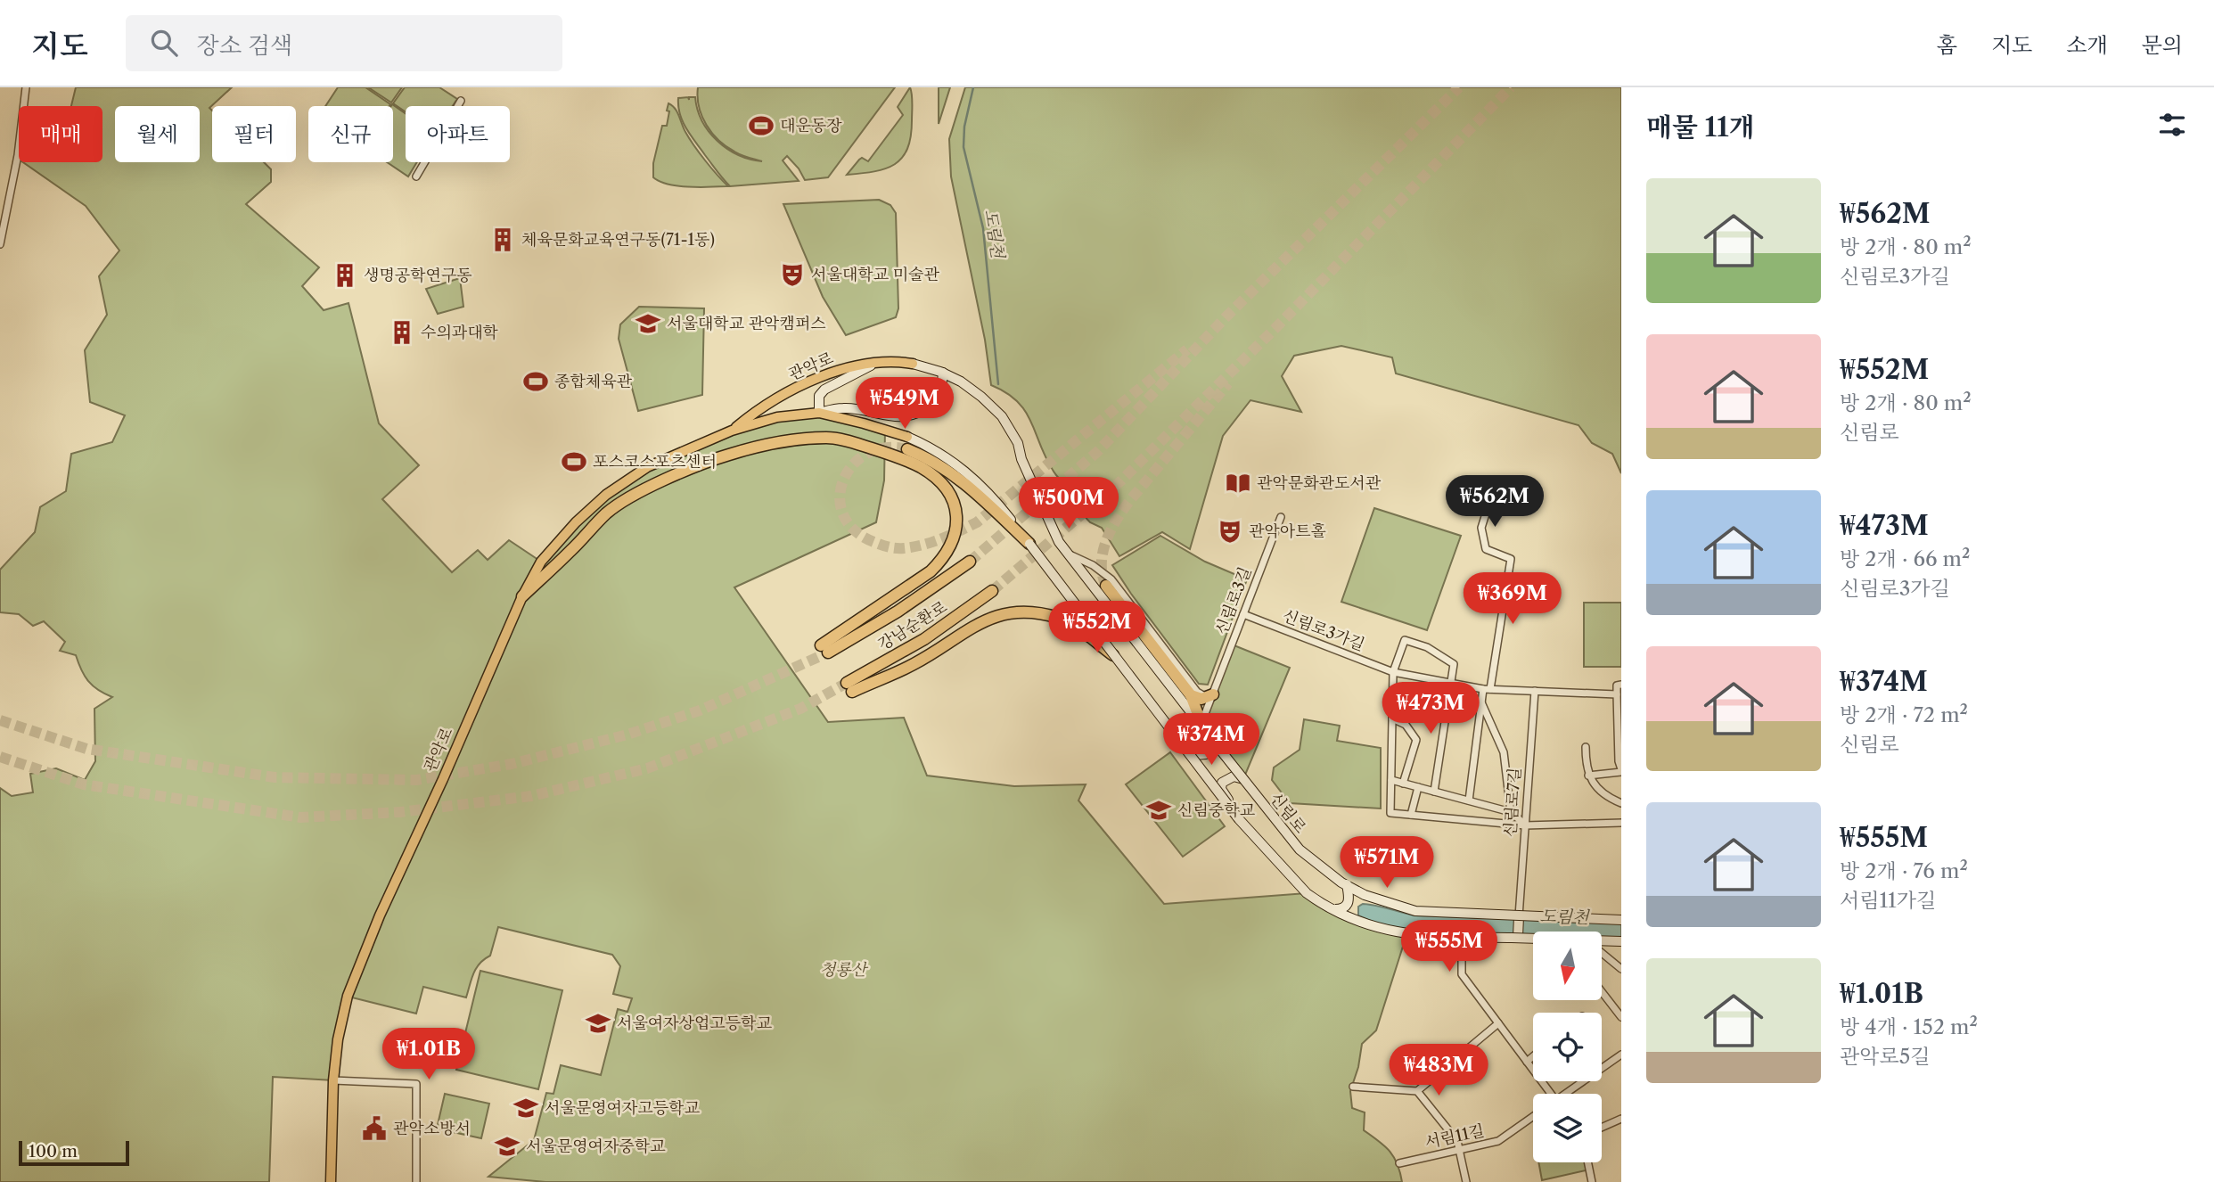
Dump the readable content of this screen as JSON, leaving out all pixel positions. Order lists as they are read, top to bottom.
{
  "streets": {
    "highway": ["강남순환로"],
    "main road": ["관악로", "신림로"],
    "street": [
      "신림로3길",
      "신림로3가길",
      "신림로7길",
      "서림11길"
    ]
  },
  "crossings": [
    ["관악로", "강남순환로"],
    ["관악로", "신림로"],
    ["신림로3길", "신림로3가길"],
    ["신림로3길", "신림로"],
    ["신림로3가길", "신림로7길"],
    ["신림로7길", "신림로"]
  ],
  "water": ["도림천"],
  "parks": ["청룡산"],
  "places": {
    "sports": ["대운동장", "종합체육관", "포스코스포츠센터"],
    "building": ["체육문화교육연구동(71-1동)", "생명공학연구동", "수의과대학"],
    "theatre": ["서울대학교 미술관", "관악아트홀"],
    "school or university": [
      "서울대학교 관악캠퍼스",
      "신림중학교",
      "서울여자상업고등학교",
      "서울문영여자고등학교",
      "서울문영여자중학교"
    ],
    "library": ["관악문화관도서관"],
    "public building": ["관악소방서"]
  },
  "scale_bar": "100 m",
  "north": "bottom",
  "page": {
    "header": "지도",
    "search": "장소 검색",
    "nav": [
      "홈",
      "지도",
      "소개",
      "문의"
    ],
    "heading": "매물 11개",
    "chip": [
      "매매",
      "월세",
      "필터",
      "신규",
      "아파트"
    ],
    "list": [
      {
        "name": "₩562M",
        "note": "방 2개 · 80 m² · 신림로3가길"
      },
      {
        "name": "₩552M",
        "note": "방 2개 · 80 m² · 신림로"
      },
      {
        "name": "₩473M",
        "note": "방 2개 · 66 m² · 신림로3가길"
      },
      {
        "name": "₩374M",
        "note": "방 2개 · 72 m² · 신림로"
      },
      {
        "name": "₩555M",
        "note": "방 2개 · 76 m² · 서림11가길"
      },
      {
        "name": "₩1.01B",
        "note": "방 4개 · 152 m² · 관악로5길"
      }
    ],
    "price": [
      "₩549M",
      "₩562M",
      "₩500M",
      "₩369M",
      "₩552M",
      "₩473M",
      "₩374M",
      "₩571M",
      "₩555M",
      "₩1.01B",
      "₩483M"
    ],
    "scale": "100 m"
  }
}
